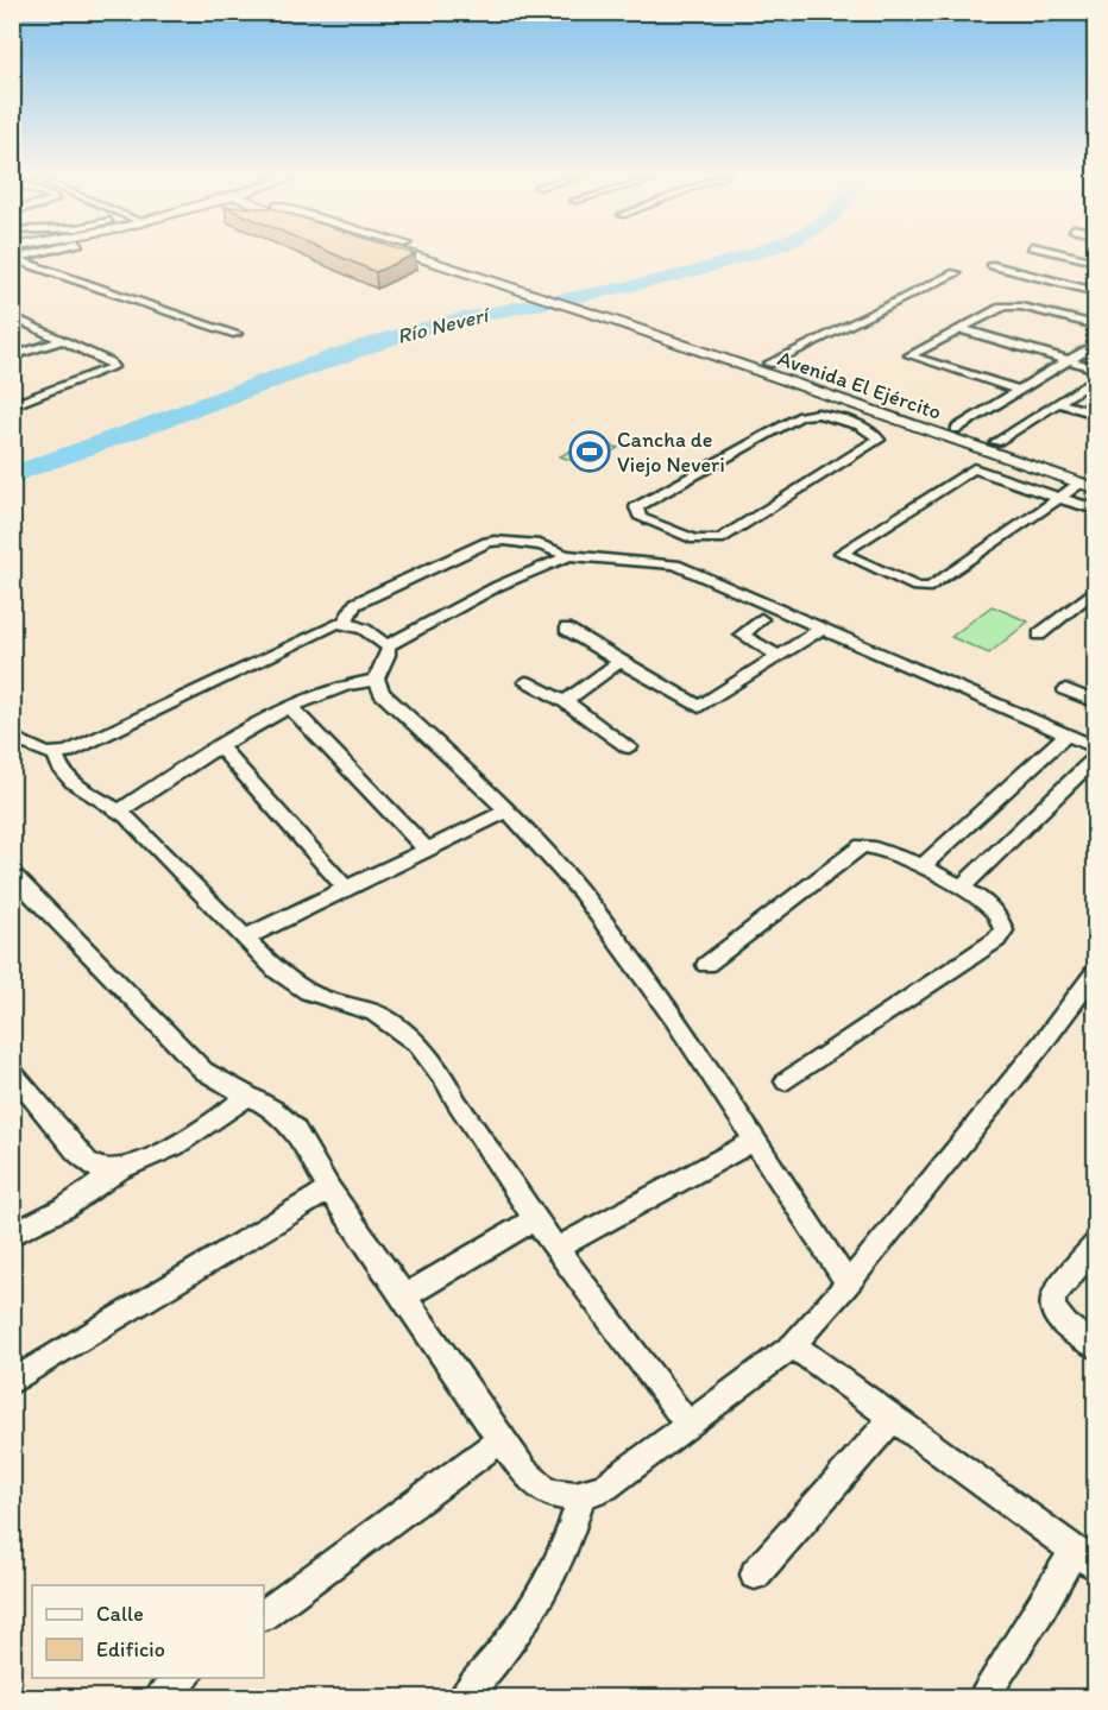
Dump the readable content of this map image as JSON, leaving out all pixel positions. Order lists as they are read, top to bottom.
{
  "streets": {
    "street": ["Avenida El Ejército"]
  },
  "water": ["Río Neverí"],
  "places": {
    "sports": ["Cancha de Viejo Neveri"]
  },
  "legend": ["Calle", "Edificio"]
}
